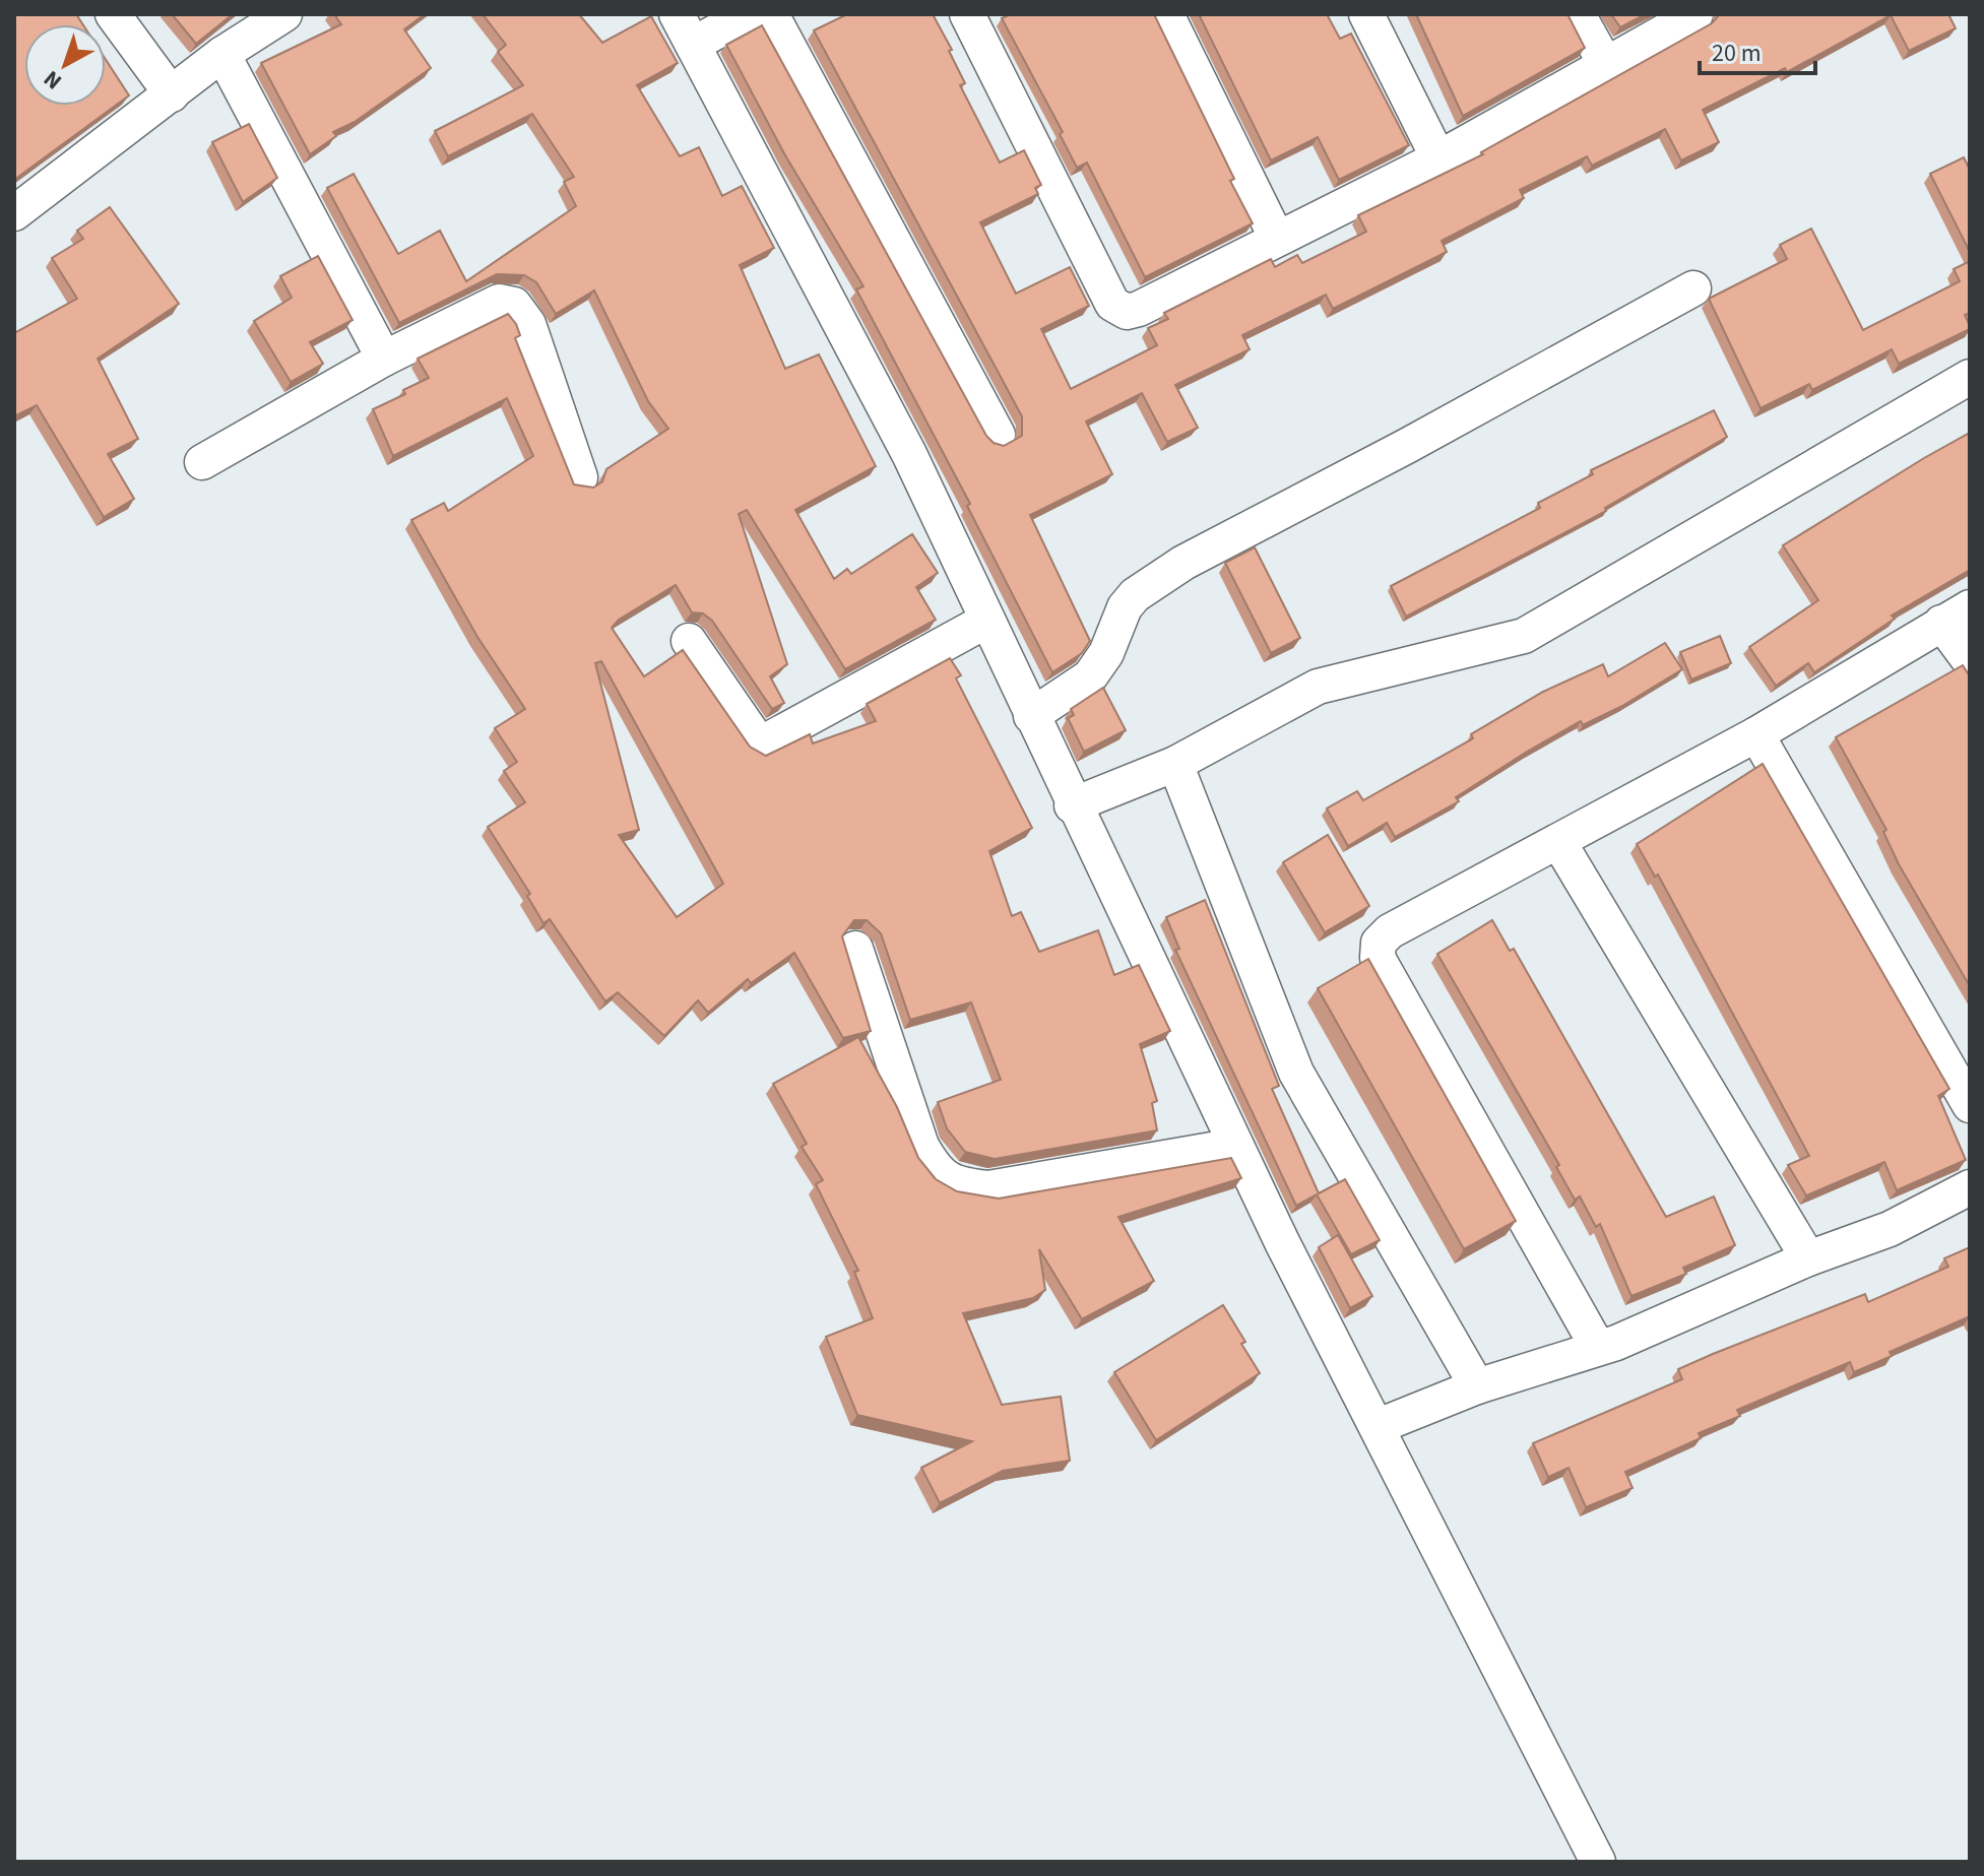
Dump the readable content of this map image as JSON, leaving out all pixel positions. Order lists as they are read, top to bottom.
{
  "scale_bar": "20 m",
  "north": "bottom left"
}
